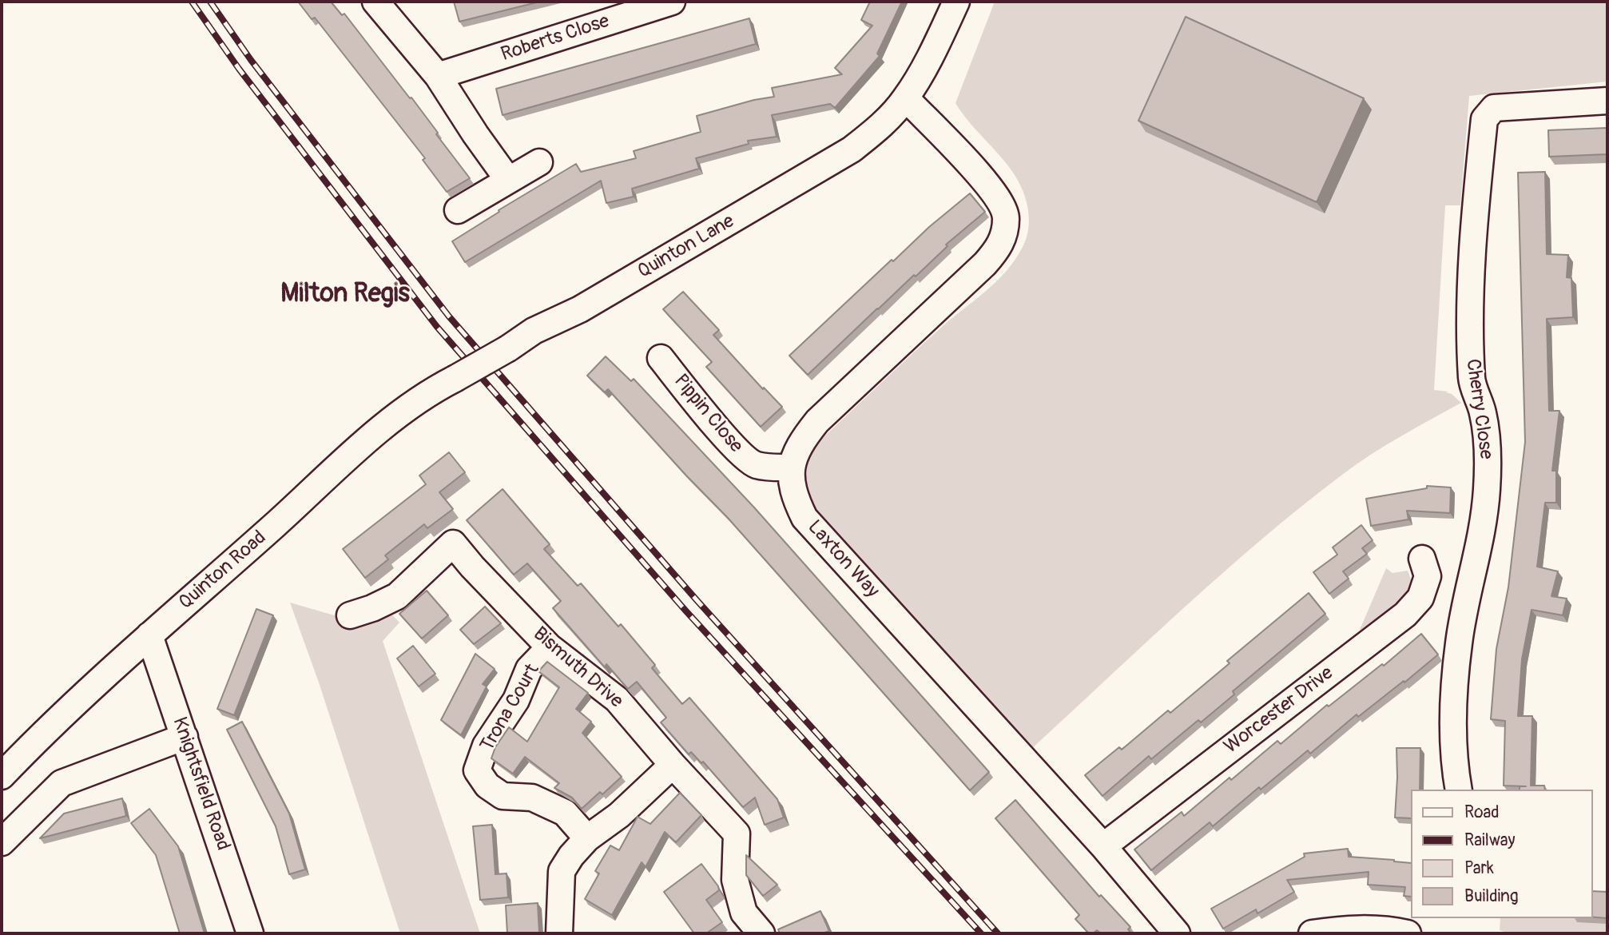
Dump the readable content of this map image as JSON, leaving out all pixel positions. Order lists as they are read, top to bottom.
{
  "streets": {
    "street": [
      "Roberts Close",
      "Quinton Lane",
      "Cherry Close",
      "Pippin Close",
      "Laxton Way",
      "Quinton Road",
      "Bismuth Drive",
      "Trona Court",
      "Worcester Drive",
      "Knightsfield Road"
    ]
  },
  "crossings": [
    ["Quinton Lane", "Laxton Way"],
    ["Quinton Lane", "Quinton Road"],
    ["Pippin Close", "Laxton Way"],
    ["Laxton Way", "Worcester Drive"],
    ["Quinton Road", "Knightsfield Road"],
    ["Bismuth Drive", "Trona Court"]
  ],
  "districts": ["Milton Regis"],
  "legend": [
    "Road",
    "Railway",
    "Park",
    "Building"
  ]
}
